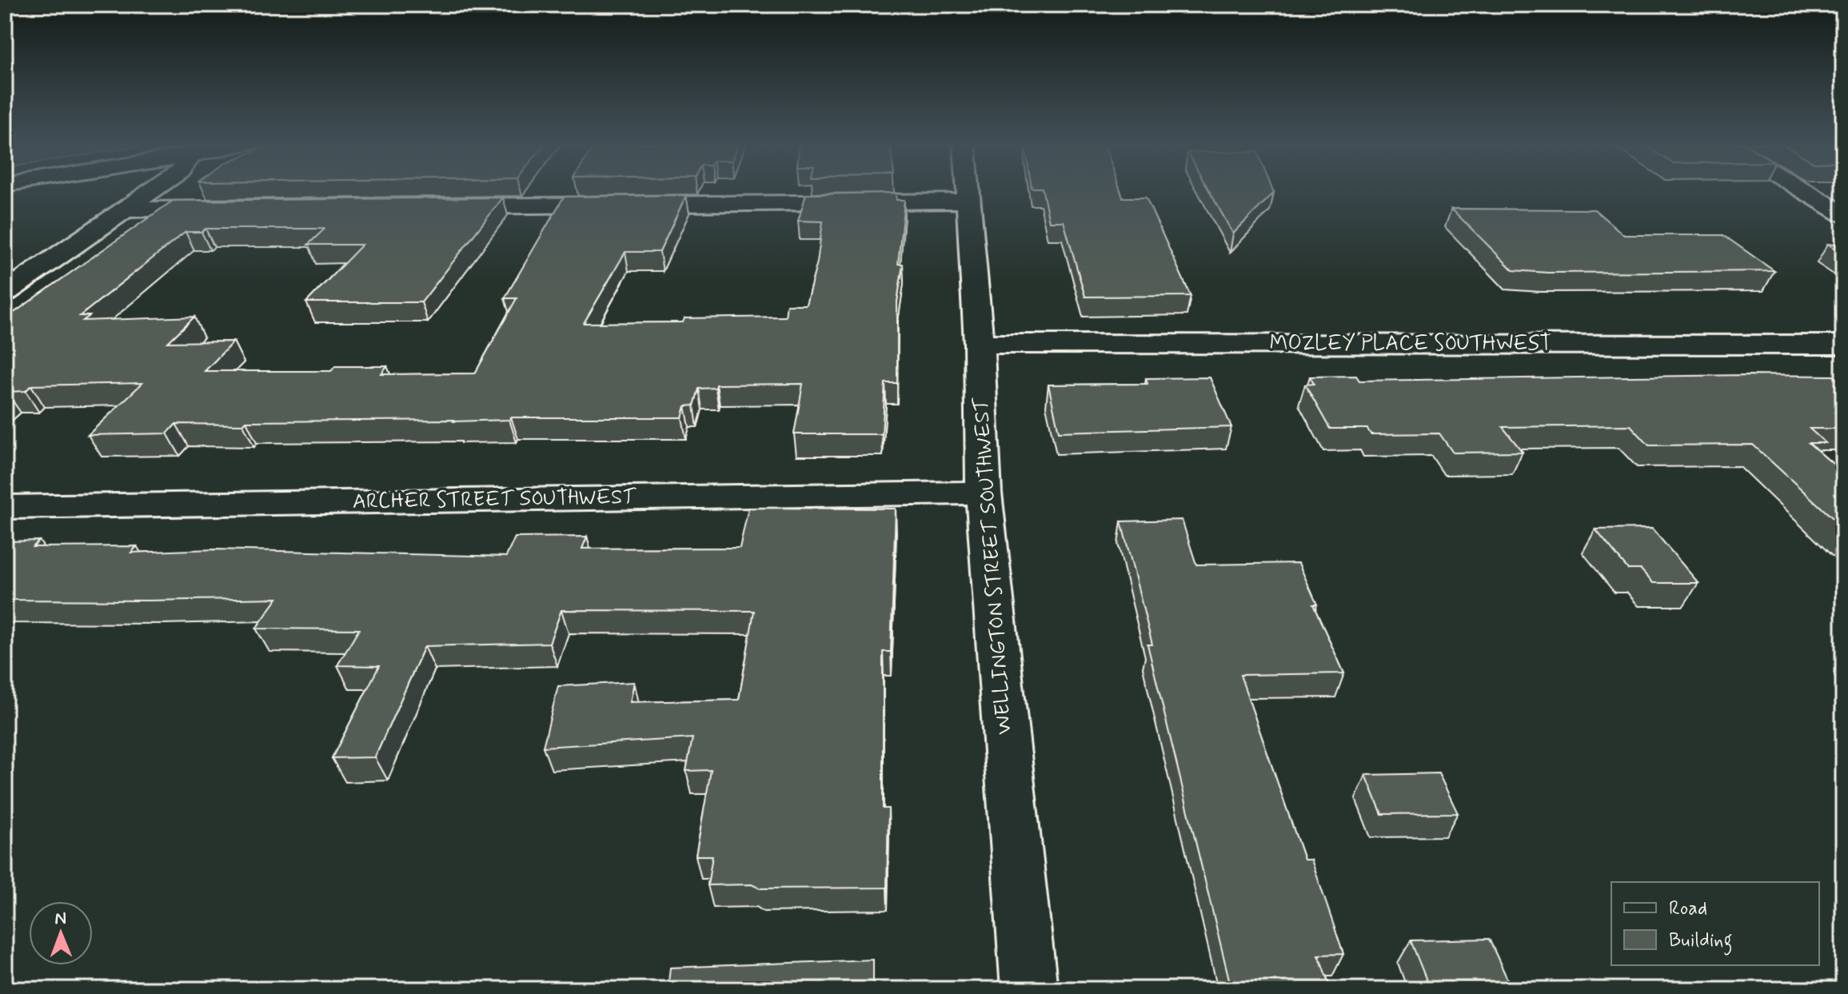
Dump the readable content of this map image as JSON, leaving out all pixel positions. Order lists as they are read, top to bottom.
{
  "streets": {
    "street": ["MOZLEY PLACE SOUTHWEST", "ARCHER STREET SOUTHWEST", "WELLINGTON STREET SOUTHWEST"]
  },
  "crossings": [
    ["MOZLEY PLACE SOUTHWEST", "WELLINGTON STREET SOUTHWEST"],
    ["ARCHER STREET SOUTHWEST", "WELLINGTON STREET SOUTHWEST"]
  ],
  "legend": ["Road", "Building"],
  "north": "top"
}
